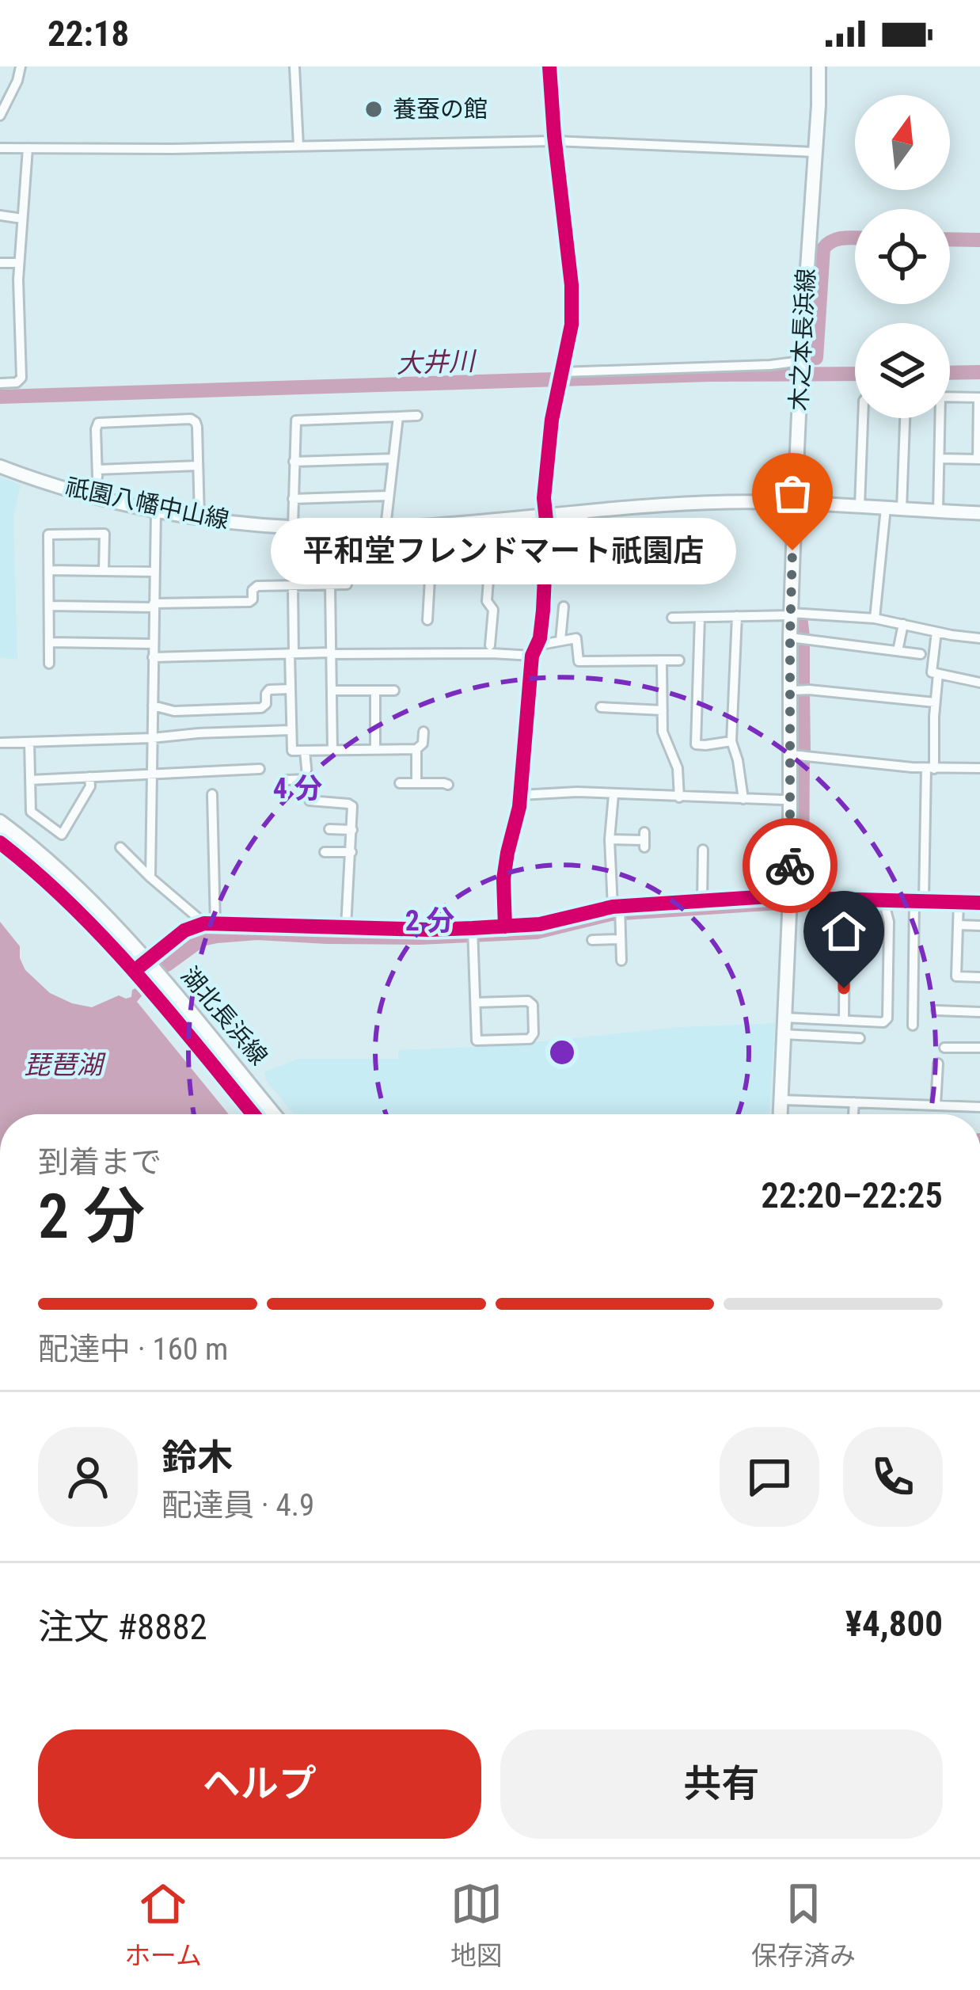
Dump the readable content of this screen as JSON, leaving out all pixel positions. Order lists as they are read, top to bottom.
{
  "streets": {
    "main road": ["木之本長浜線", "祇園八幡中山線", "湖北長浜線"]
  },
  "crossings": [
    ["木之本長浜線", "祇園八幡中山線"]
  ],
  "water": ["大井川", "琵琶湖"],
  "places": ["養蚕の館", "平和堂フレンドマート祇園店"],
  "north": "top",
  "page": {
    "status": "22:18",
    "bubble": "平和堂フレンドマート祇園店",
    "heading": ["2 分", "到着まで", "22:20–22:25"],
    "panel": [
      "鈴木",
      "配達員 · 4.9",
      "注文 #8882",
      "¥4,800"
    ],
    "bar": "配達中 · 160 m",
    "buttons": ["ヘルプ", "共有"],
    "tabs": ["ホーム", "地図", "保存済み"]
  },
  "rings": ["4 分", "2 分"]
}
